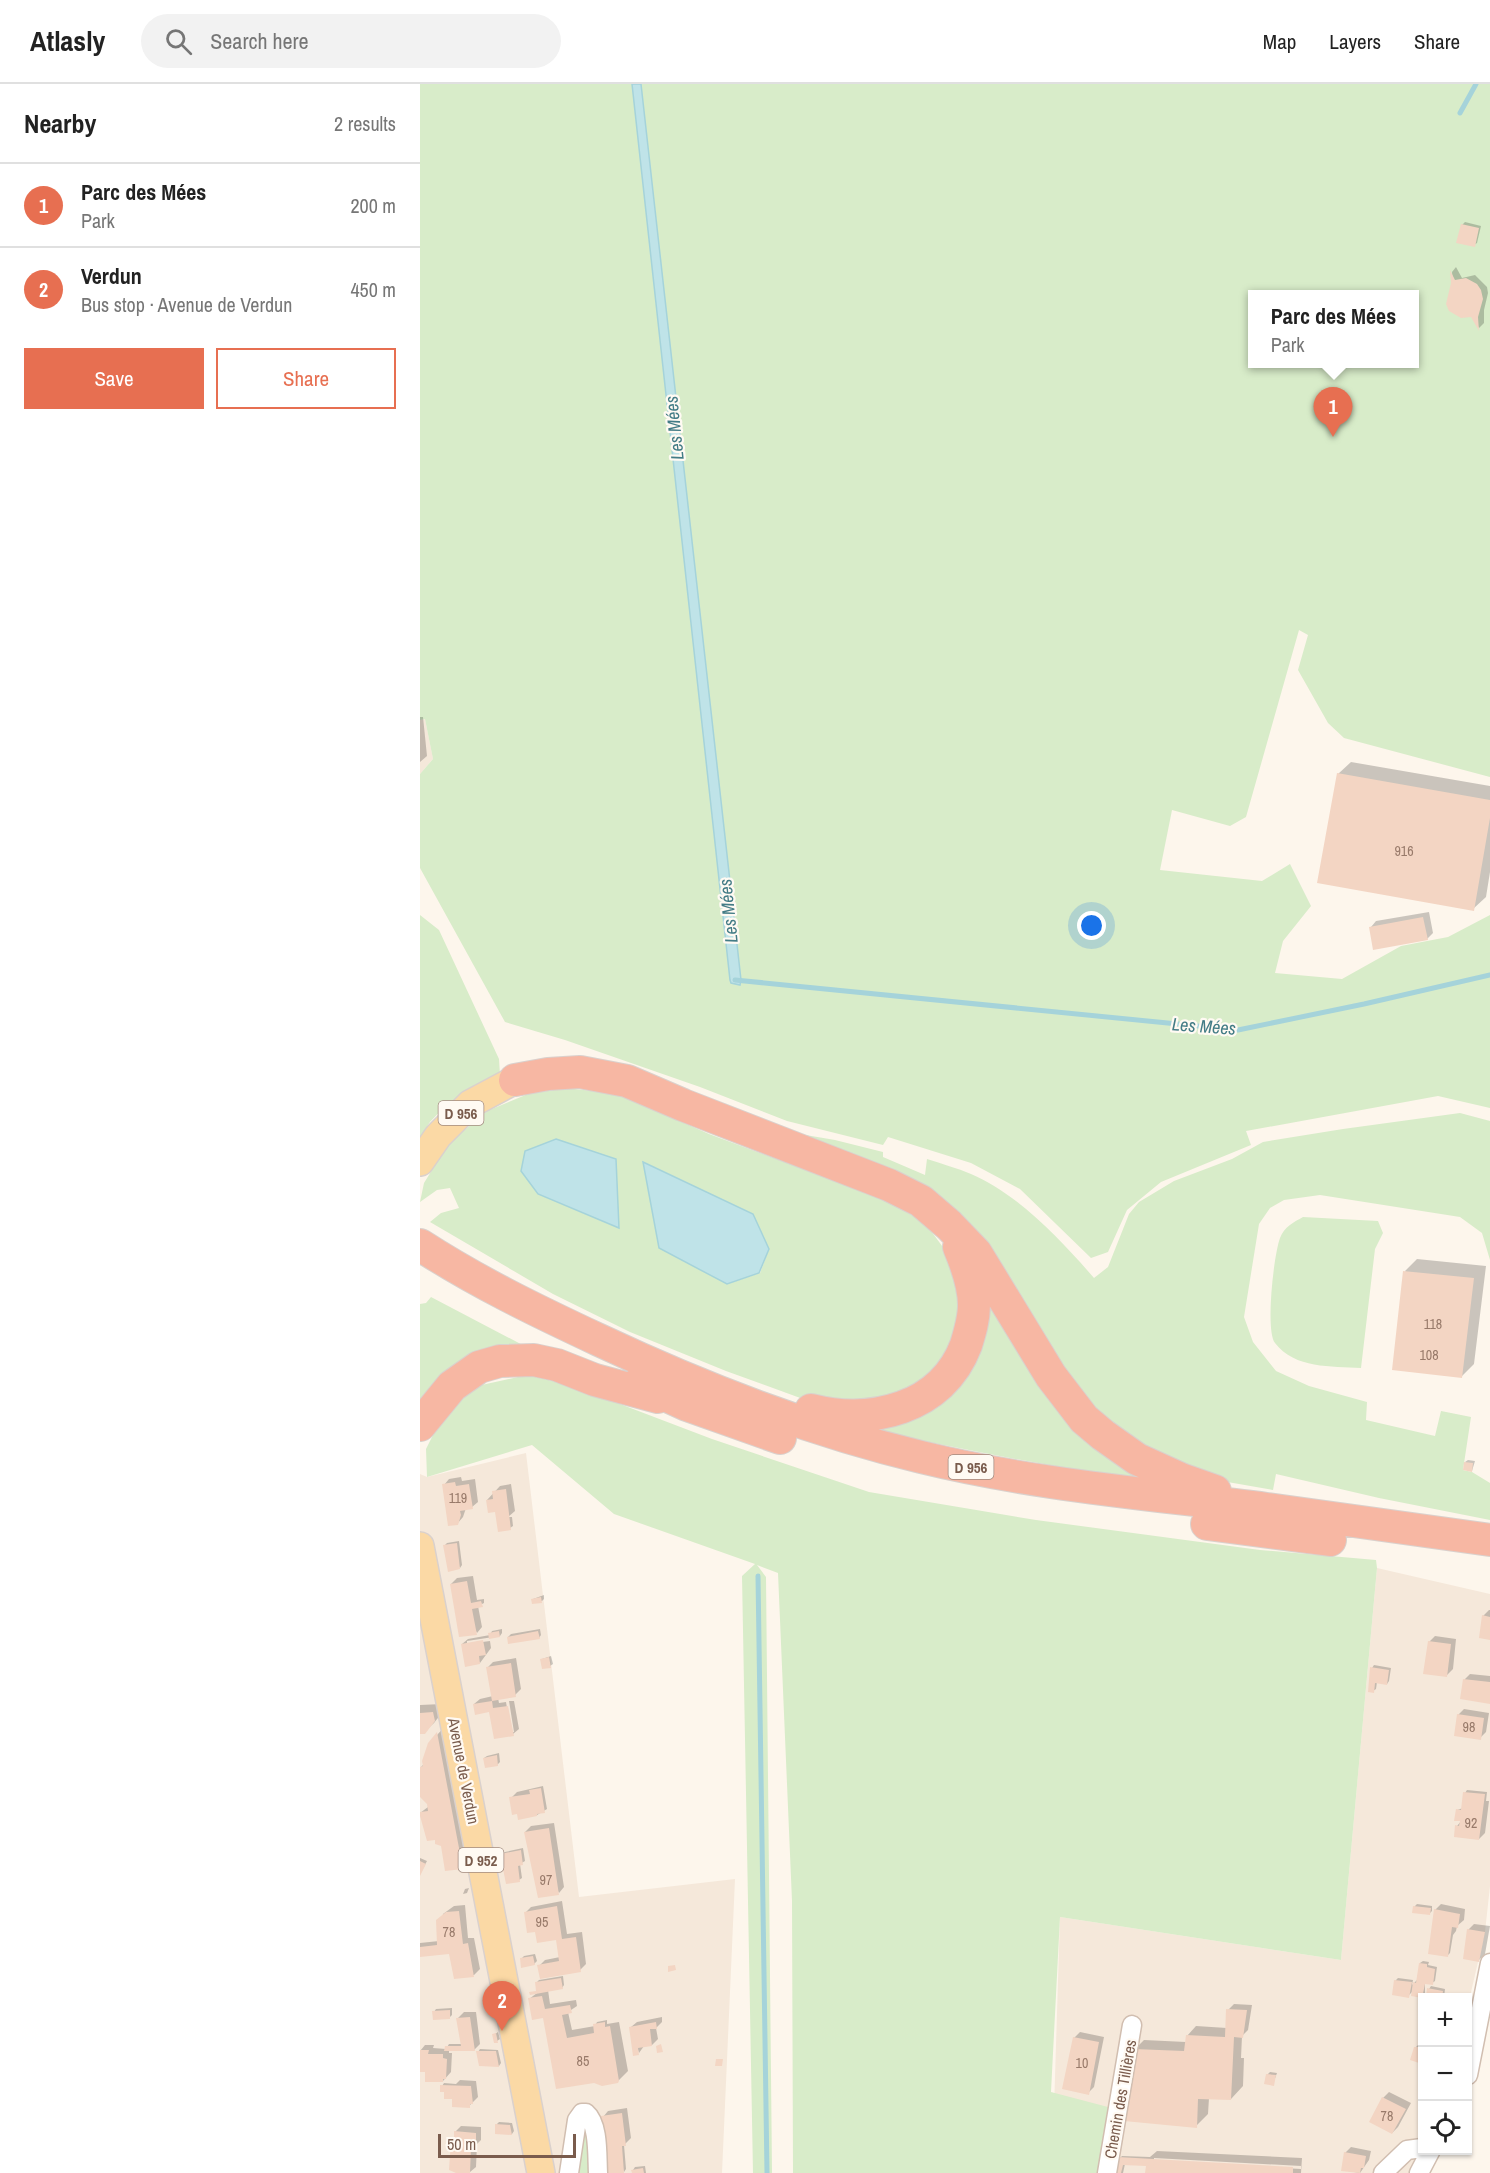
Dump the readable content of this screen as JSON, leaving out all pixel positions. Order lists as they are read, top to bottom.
{
  "streets": {
    "highway": ["D 956"],
    "main road": ["Avenue de Verdun", "D 952"],
    "street": ["Chemin des Tillières"]
  },
  "water": ["Les Mées"],
  "house_numbers": [
    "916",
    "118",
    "108",
    "119",
    "98",
    "92",
    "97",
    "95",
    "78",
    "85",
    "10",
    "78"
  ],
  "scale_bar": "50 m",
  "page": {
    "header": "Atlasly",
    "search": "Search here",
    "nav": ["Map", "Layers", "Share"],
    "heading": ["Nearby", "2 results"],
    "list": [
      {
        "mark": "1",
        "name": "Parc des Mées",
        "note": "Park",
        "value": "200 m"
      },
      {
        "mark": "2",
        "name": "Verdun",
        "note": "Bus stop · Avenue de Verdun",
        "value": "450 m"
      }
    ],
    "popup": ["Parc des Mées", "Park"],
    "buttons": ["Save", "Share"],
    "pins": ["1", "2"],
    "map_buttons": ["+", "−"],
    "scale": "50 m"
  }
}
